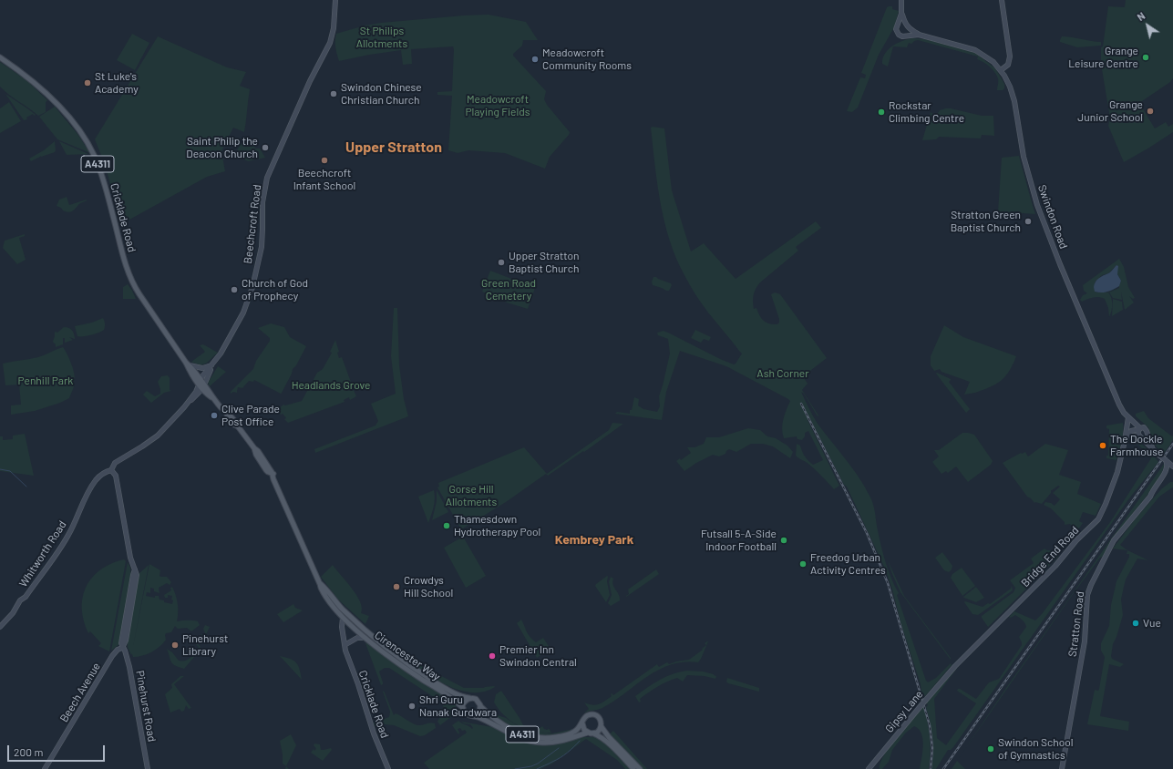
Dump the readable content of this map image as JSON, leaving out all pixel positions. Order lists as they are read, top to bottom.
{
  "streets": {
    "main road": [
      "A4311",
      "Swindon Road",
      "Cricklade Road",
      "Beechcroft Road",
      "Whitworth Road",
      "Bridge End Road",
      "Stratton Road",
      "Cirencester Way",
      "Beech Avenue",
      "Pinehurst Road",
      "Gipsy Lane"
    ]
  },
  "crossings": [
    ["A4311", "Cirencester Way"],
    ["Swindon Road", "Bridge End Road"],
    ["Cricklade Road", "Beechcroft Road"],
    ["Cricklade Road", "Whitworth Road"],
    ["Cricklade Road", "Cirencester Way"],
    ["Beechcroft Road", "Whitworth Road"],
    ["Bridge End Road", "Gipsy Lane"],
    ["Beech Avenue", "Pinehurst Road"]
  ],
  "districts": ["Upper Stratton", "Kembrey Park"],
  "parks": [
    "St Philips Allotments",
    "Meadowcroft Playing Fields",
    "Green Road Cemetery",
    "Ash Corner",
    "Penhill Park",
    "Headlands Grove",
    "Gorse Hill Allotments"
  ],
  "places": [
    "Grange Leisure Centre",
    "Meadowcroft Community Rooms",
    "St Luke's Academy",
    "Swindon Chinese Christian Church",
    "Grange Junior School",
    "Rockstar Climbing Centre",
    "Saint Philip the Deacon Church",
    "Beechcroft Infant School",
    "Stratton Green Baptist Church",
    "Upper Stratton Baptist Church",
    "Church of God of Prophecy",
    "Clive Parade Post Office",
    "The Dockle Farmhouse",
    "Thamesdown Hydrotherapy Pool",
    "Futsall 5-A-Side Indoor Football",
    "Freedog Urban Activity Centres",
    "Crowdys Hill School",
    "Vue",
    "Pinehurst Library",
    "Premier Inn Swindon Central",
    "Shri Guru Nanak Gurdwara",
    "Swindon School of Gymnastics"
  ],
  "scale_bar": "200 m",
  "north": "top left"
}
